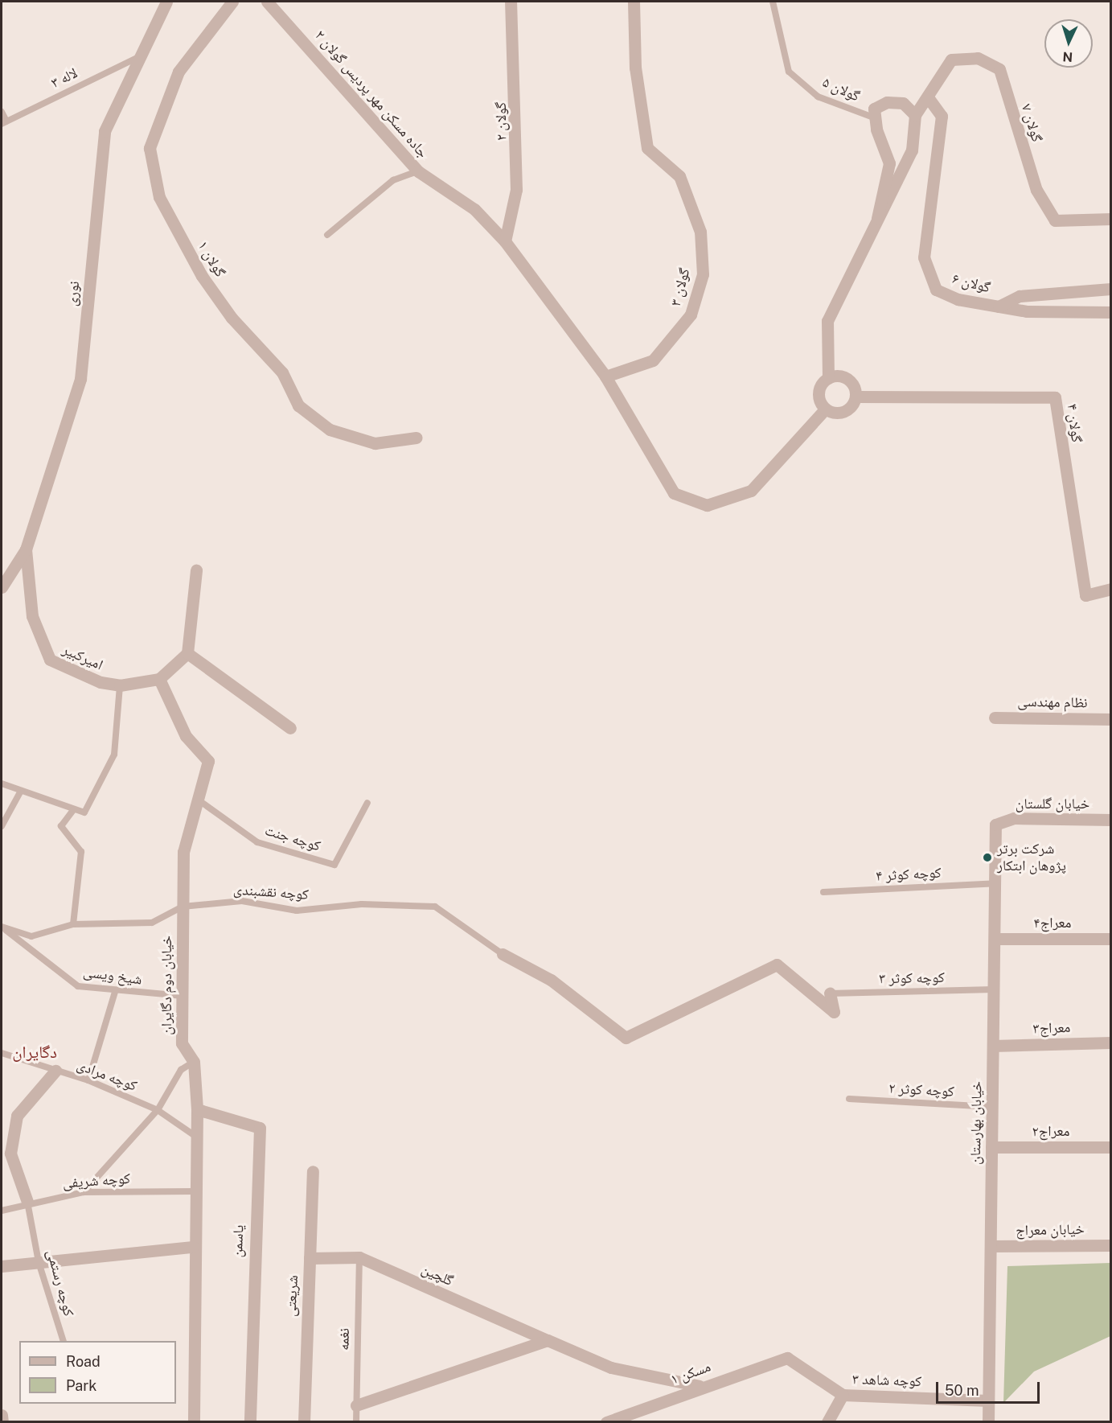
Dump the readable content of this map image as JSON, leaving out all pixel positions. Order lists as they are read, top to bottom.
{
  "streets": {
    "street": [
      "جاده مسکن مهر پردیس گولان ۲",
      "گولان ۲",
      "گولان ۷",
      "گولان ۱",
      "گولان ۶",
      "گولان ۳",
      "نوری",
      "گولان ۴",
      "امیرکبیر",
      "نظام مهندسی",
      "خیابان گلستان",
      "معراج۴",
      "خیابان دوم دگایران",
      "معراج۳",
      "خیابان بهارستان",
      "معراج۲",
      "خیابان معراج",
      "یاسمن",
      "گلچین",
      "شریعتی",
      "مسکن ۱",
      "کوچه شاهد ۳"
    ],
    "lane": [
      "لاله ۳",
      "گولان ۵",
      "کوچه جنت",
      "کوچه کوثر ۴",
      "کوچه نقشبندی",
      "شیخ ویسی",
      "کوچه کوثر ۳",
      "کوچه مرادی",
      "کوچه کوثر ۲",
      "کوچه شریفی",
      "کوچه رستمی",
      "نغمه"
    ]
  },
  "crossings": [
    ["لاله ۳", "نوری"],
    ["جاده مسکن مهر پردیس گولان ۲", "گولان ۲"],
    ["جاده مسکن مهر پردیس گولان ۲", "گولان ۳"],
    ["جاده مسکن مهر پردیس گولان ۲", "گولان ۴"],
    ["گولان ۷", "گولان ۶"],
    ["نوری", "امیرکبیر"],
    ["امیرکبیر", "خیابان دوم دگایران"],
    ["خیابان گلستان", "خیابان بهارستان"],
    ["کوچه جنت", "خیابان دوم دگایران"],
    ["کوچه کوثر ۴", "خیابان بهارستان"],
    ["کوچه نقشبندی", "شیخ ویسی"],
    ["کوچه نقشبندی", "خیابان دوم دگایران"],
    ["معراج۴", "خیابان بهارستان"],
    ["شیخ ویسی", "خیابان دوم دگایران"],
    ["کوچه کوثر ۳", "خیابان بهارستان"],
    ["خیابان دوم دگایران", "کوچه مرادی"],
    ["خیابان دوم دگایران", "کوچه شریفی"],
    ["خیابان دوم دگایران", "یاسمن"],
    ["معراج۳", "خیابان بهارستان"],
    ["کوچه کوثر ۲", "خیابان بهارستان"],
    ["خیابان بهارستان", "معراج۲"],
    ["خیابان بهارستان", "خیابان معراج"],
    ["خیابان بهارستان", "کوچه شاهد ۳"],
    ["کوچه شریفی", "کوچه رستمی"],
    ["گلچین", "شریعتی"],
    ["گلچین", "نغمه"],
    ["گلچین", "مسکن ۱"],
    ["مسکن ۱", "کوچه شاهد ۳"]
  ],
  "districts": ["دگایران"],
  "places": ["شرکت برتر پژوهان ابتکار"],
  "legend": ["Road", "Park"],
  "scale_bar": "50 m",
  "north": "bottom"
}
